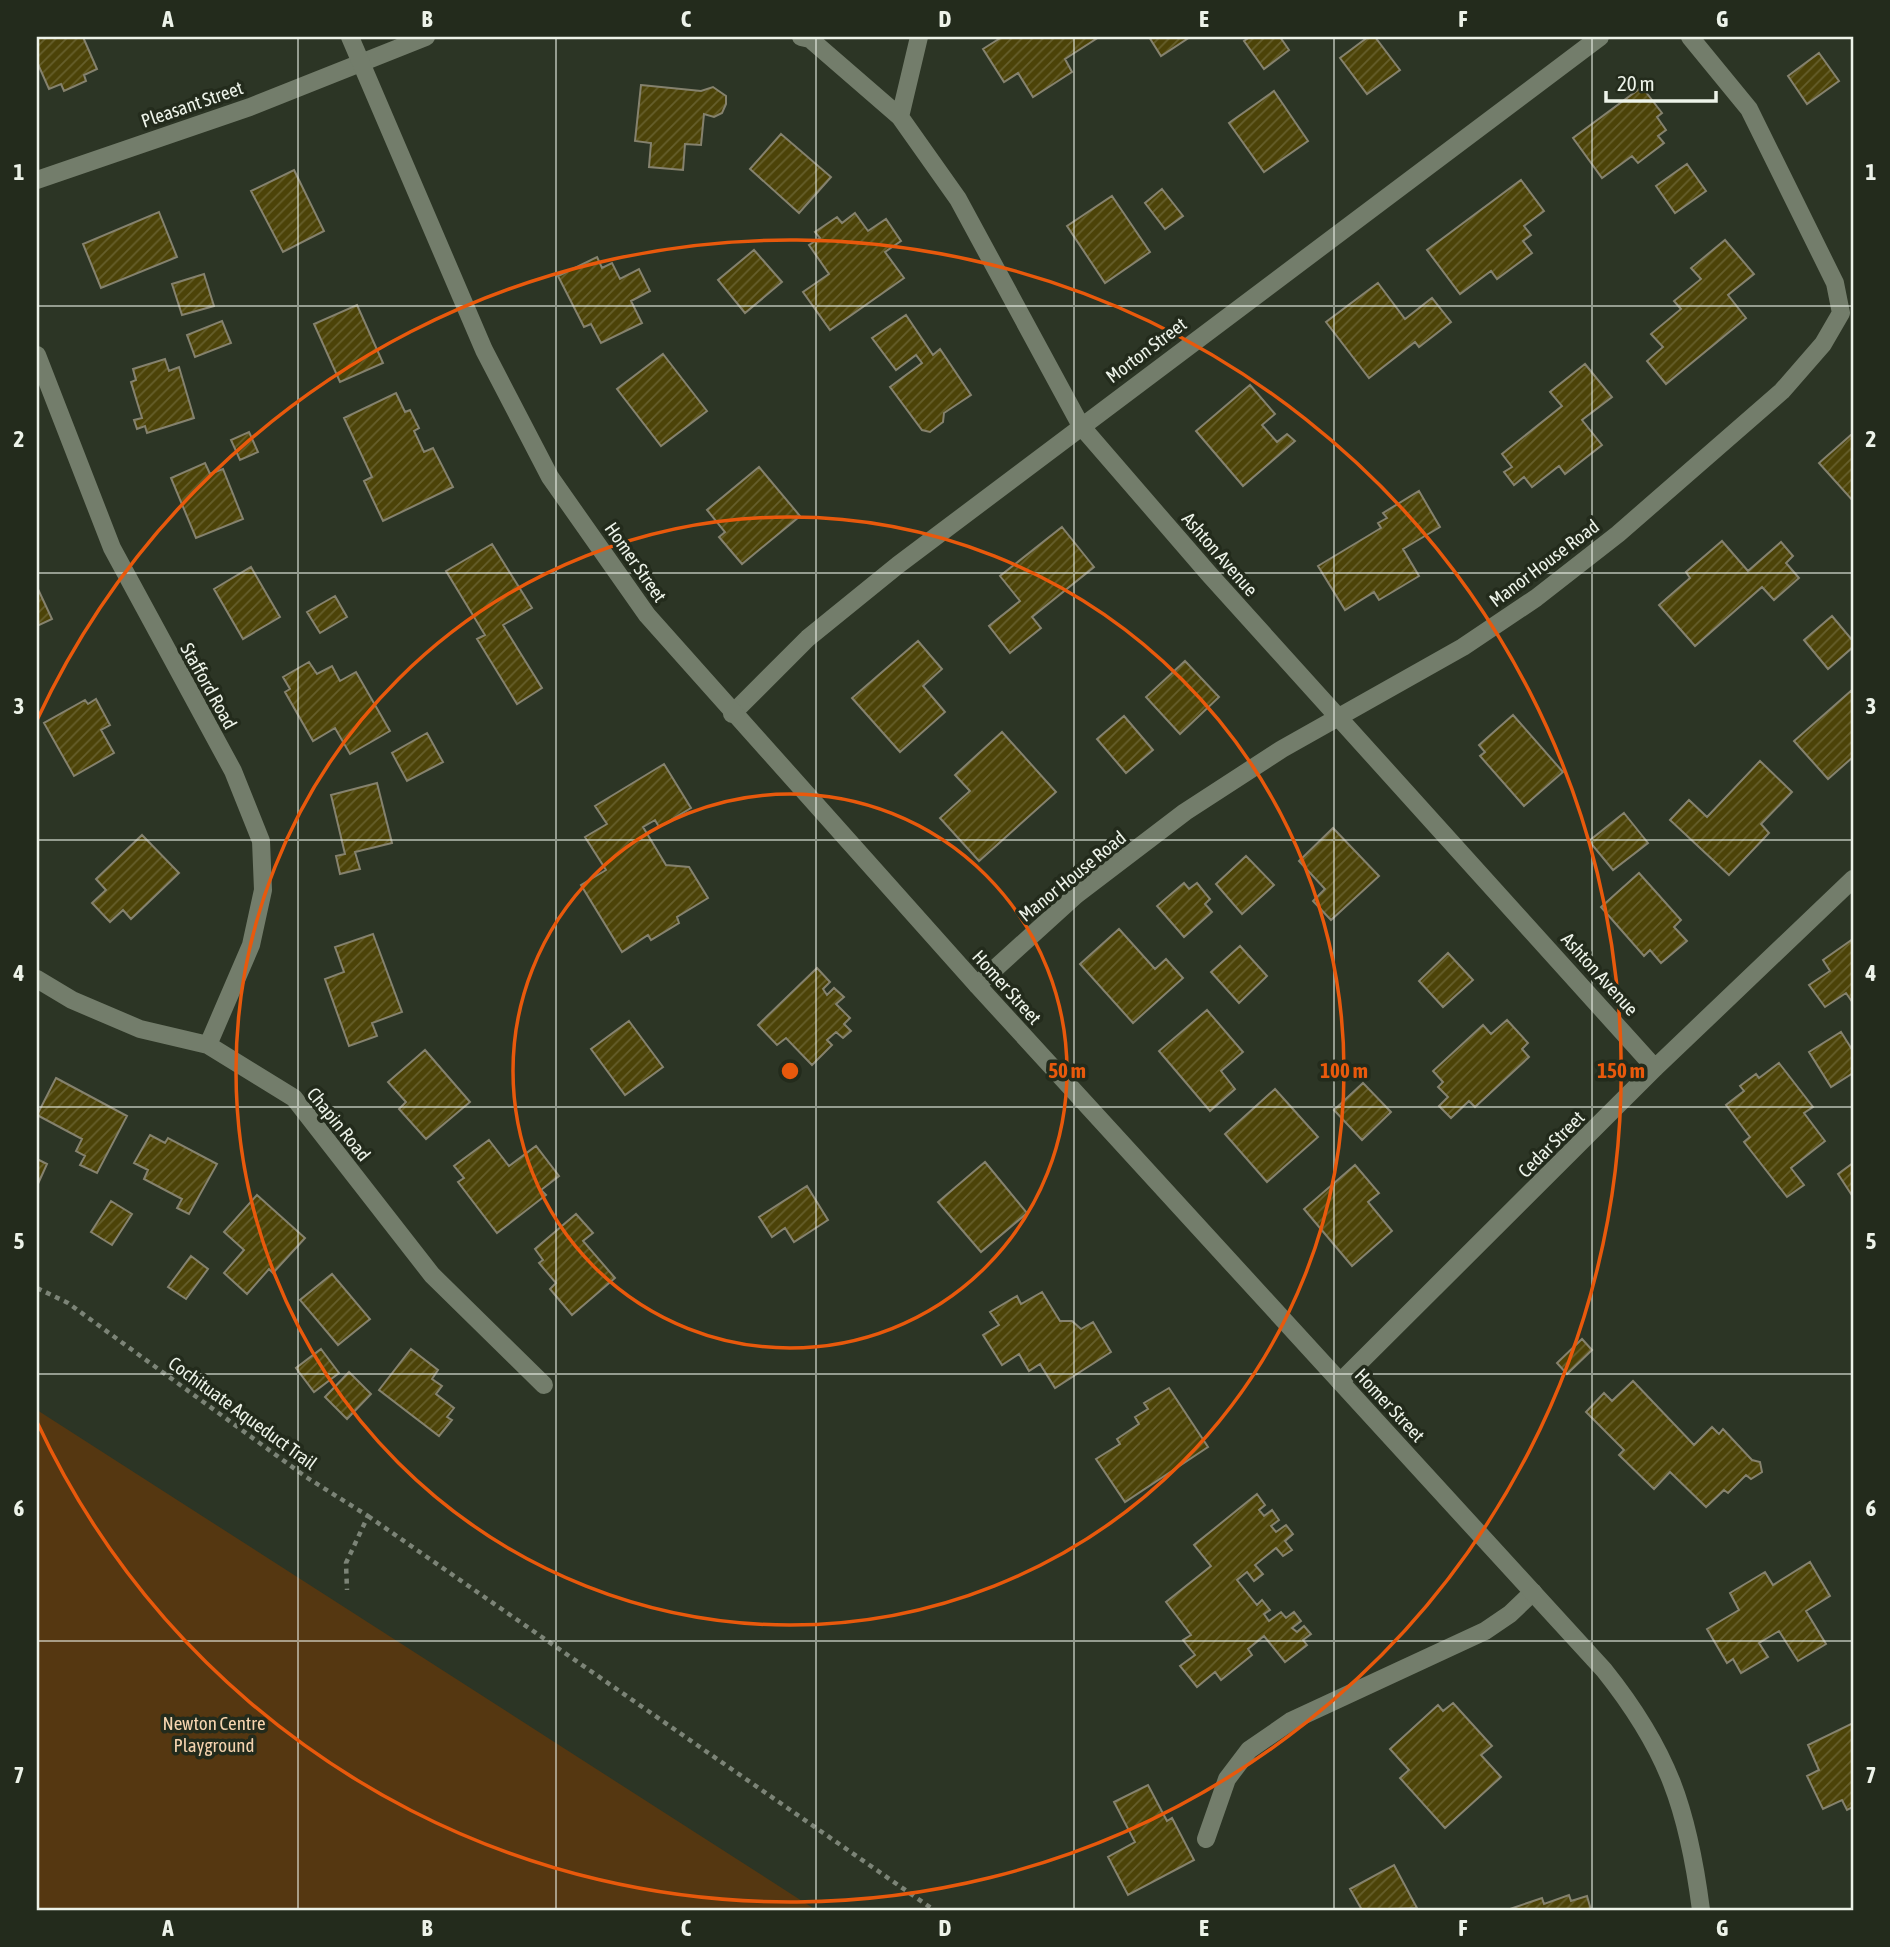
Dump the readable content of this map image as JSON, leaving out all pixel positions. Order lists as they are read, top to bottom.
{
  "streets": {
    "street": [
      "Pleasant Street",
      "Morton Street",
      "Ashton Avenue",
      "Homer Street",
      "Manor House Road",
      "Stafford Road",
      "Chapin Road",
      "Cedar Street"
    ],
    "path": ["Cochituate Aqueduct Trail"]
  },
  "crossings": [
    ["Pleasant Street", "Homer Street"],
    ["Morton Street", "Ashton Avenue"],
    ["Morton Street", "Homer Street"],
    ["Ashton Avenue", "Manor House Road"],
    ["Ashton Avenue", "Cedar Street"],
    ["Homer Street", "Manor House Road"],
    ["Homer Street", "Cedar Street"],
    ["Stafford Road", "Chapin Road"]
  ],
  "parks": ["Newton Centre Playground"],
  "scale_bar": "20 m",
  "grid": {
    "columns": [
      "A",
      "B",
      "C",
      "D",
      "E",
      "F",
      "G"
    ],
    "rows": [
      "1",
      "2",
      "3",
      "4",
      "5",
      "6",
      "7"
    ]
  },
  "rings": ["50 m", "100 m", "150 m"]
}
